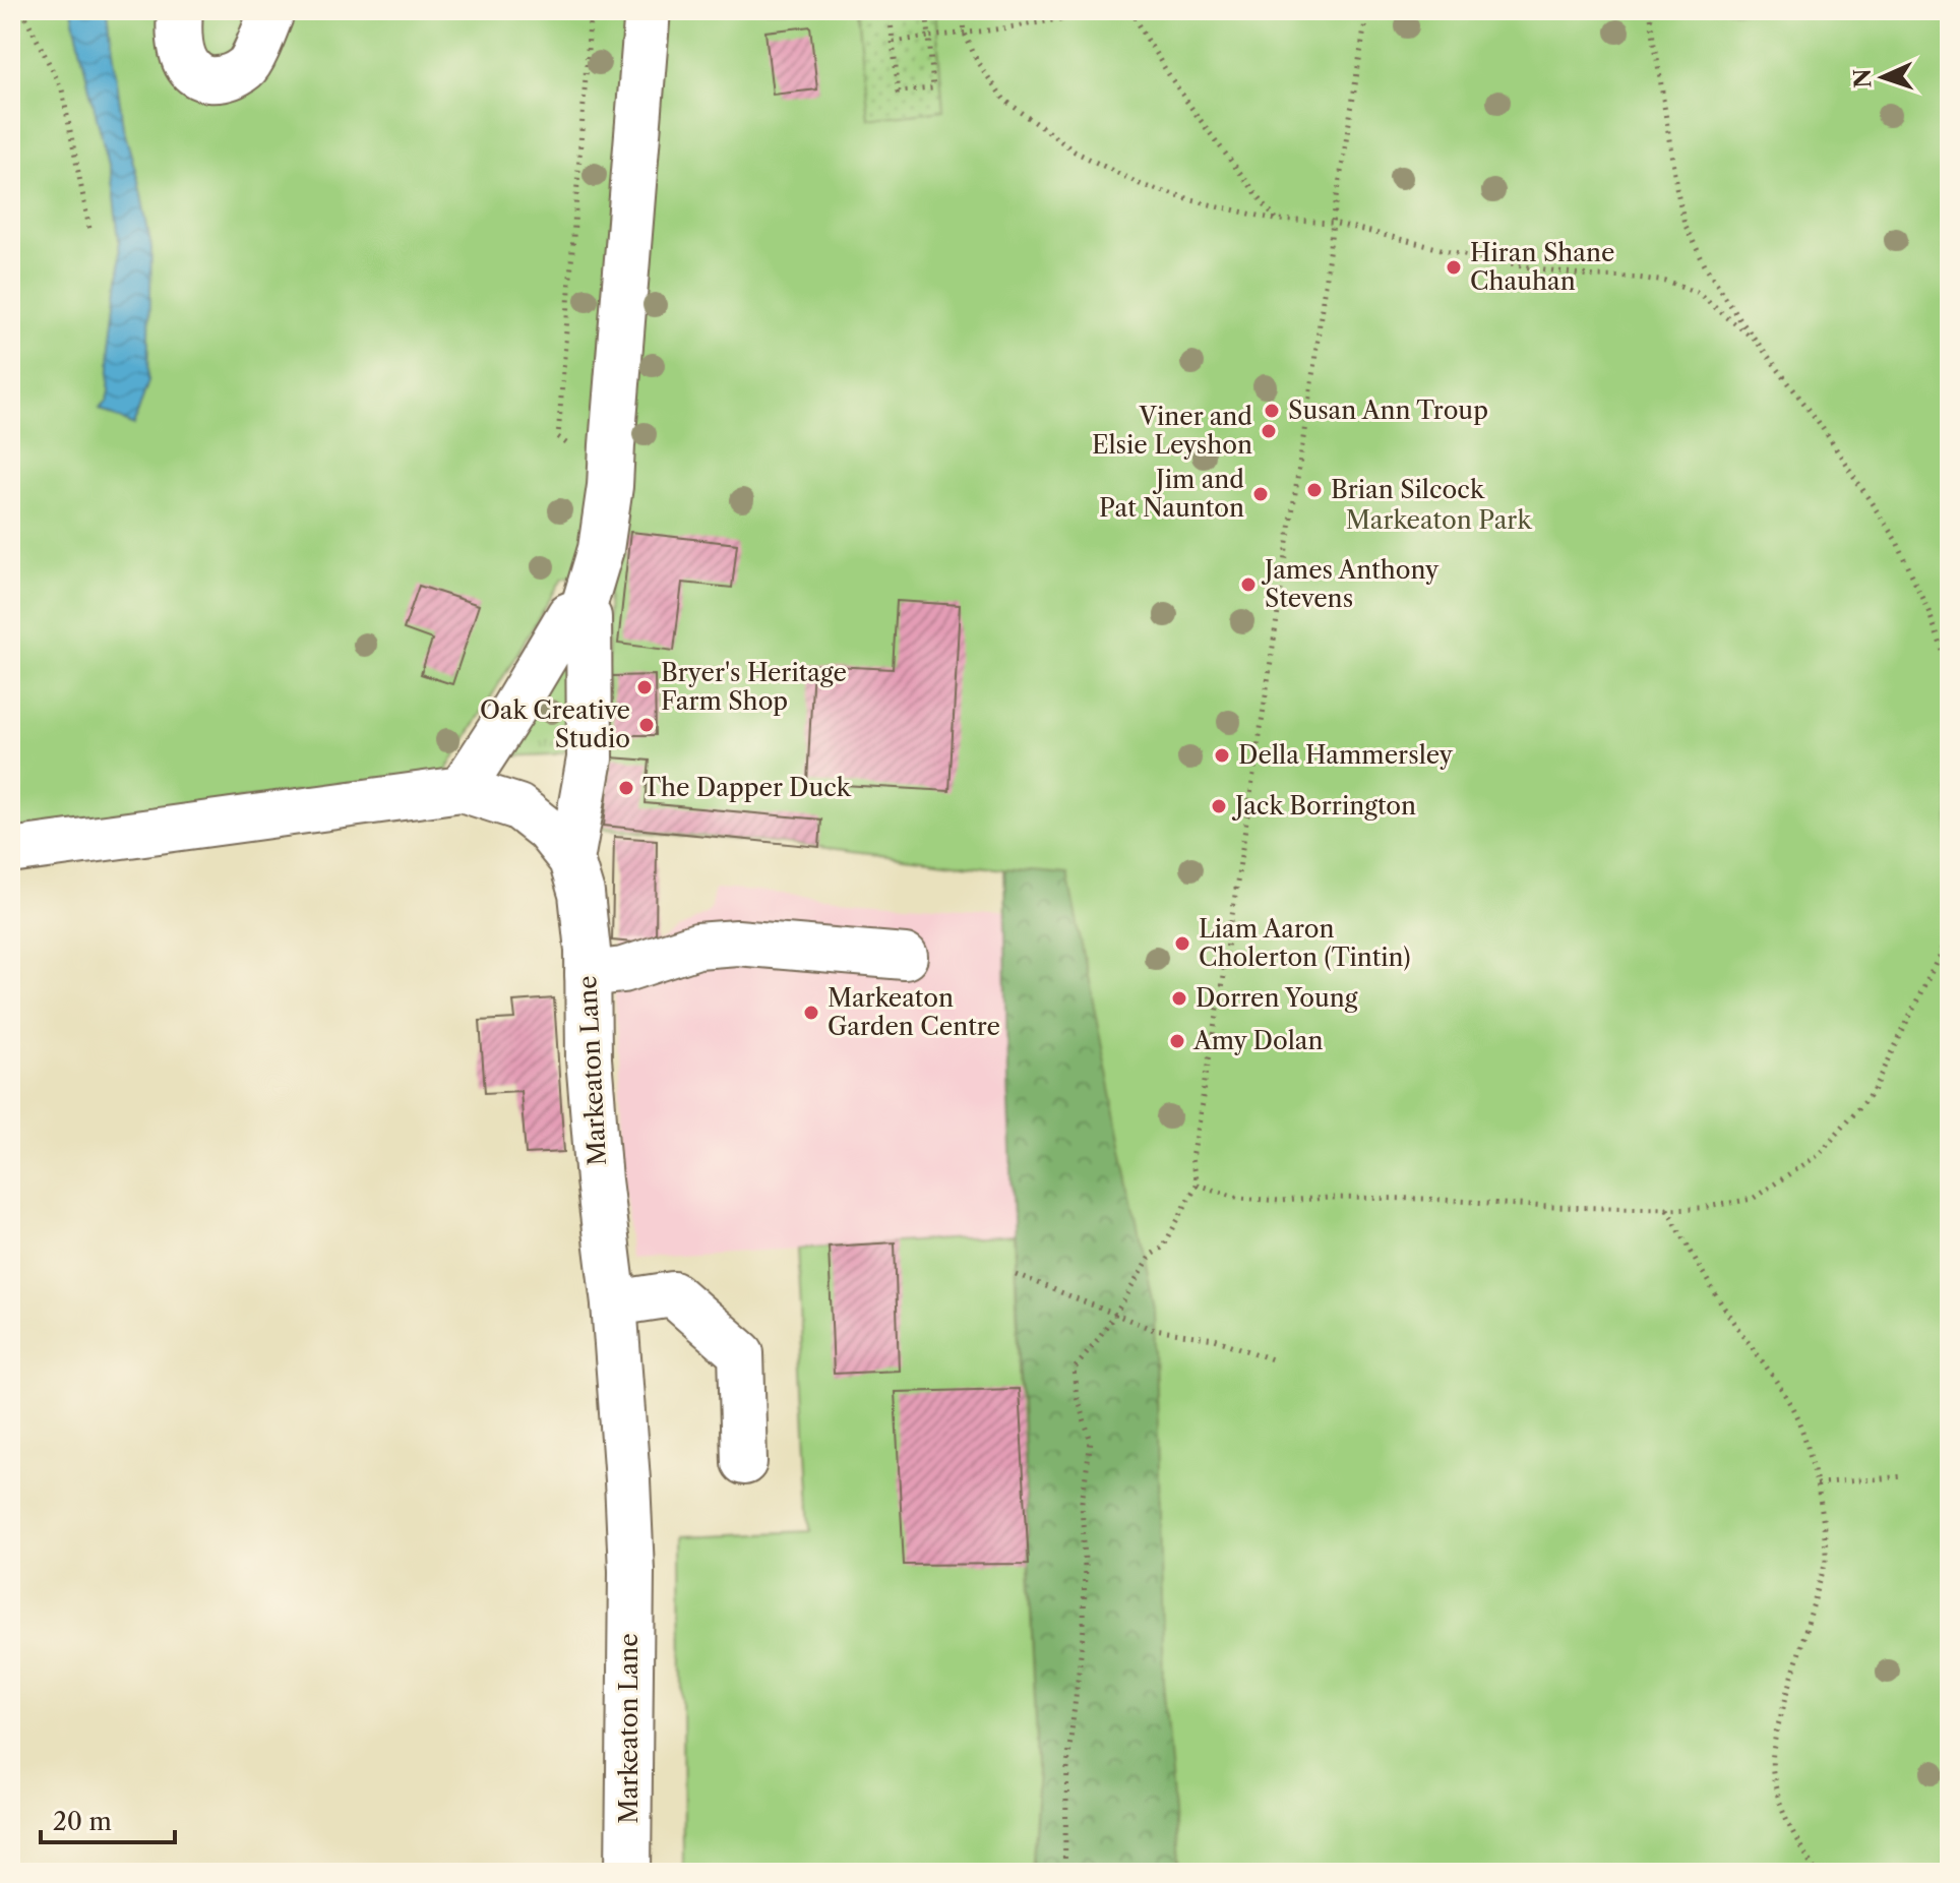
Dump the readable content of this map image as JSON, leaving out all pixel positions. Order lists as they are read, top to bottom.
{
  "streets": {
    "street": ["Markeaton Lane"]
  },
  "parks": ["Markeaton Park"],
  "places": [
    "Hiran Shane Chauhan",
    "Susan Ann Troup",
    "Viner and Elsie Leyshon",
    "Brian Silcock",
    "Jim and Pat Naunton",
    "James Anthony Stevens",
    "Bryer's Heritage Farm Shop",
    "Oak Creative Studio",
    "Della Hammersley",
    "The Dapper Duck",
    "Jack Borrington",
    "Liam Aaron Cholerton (Tintin)",
    "Dorren Young",
    "Markeaton Garden Centre",
    "Amy Dolan"
  ],
  "scale_bar": "20 m",
  "north": "left"
}
